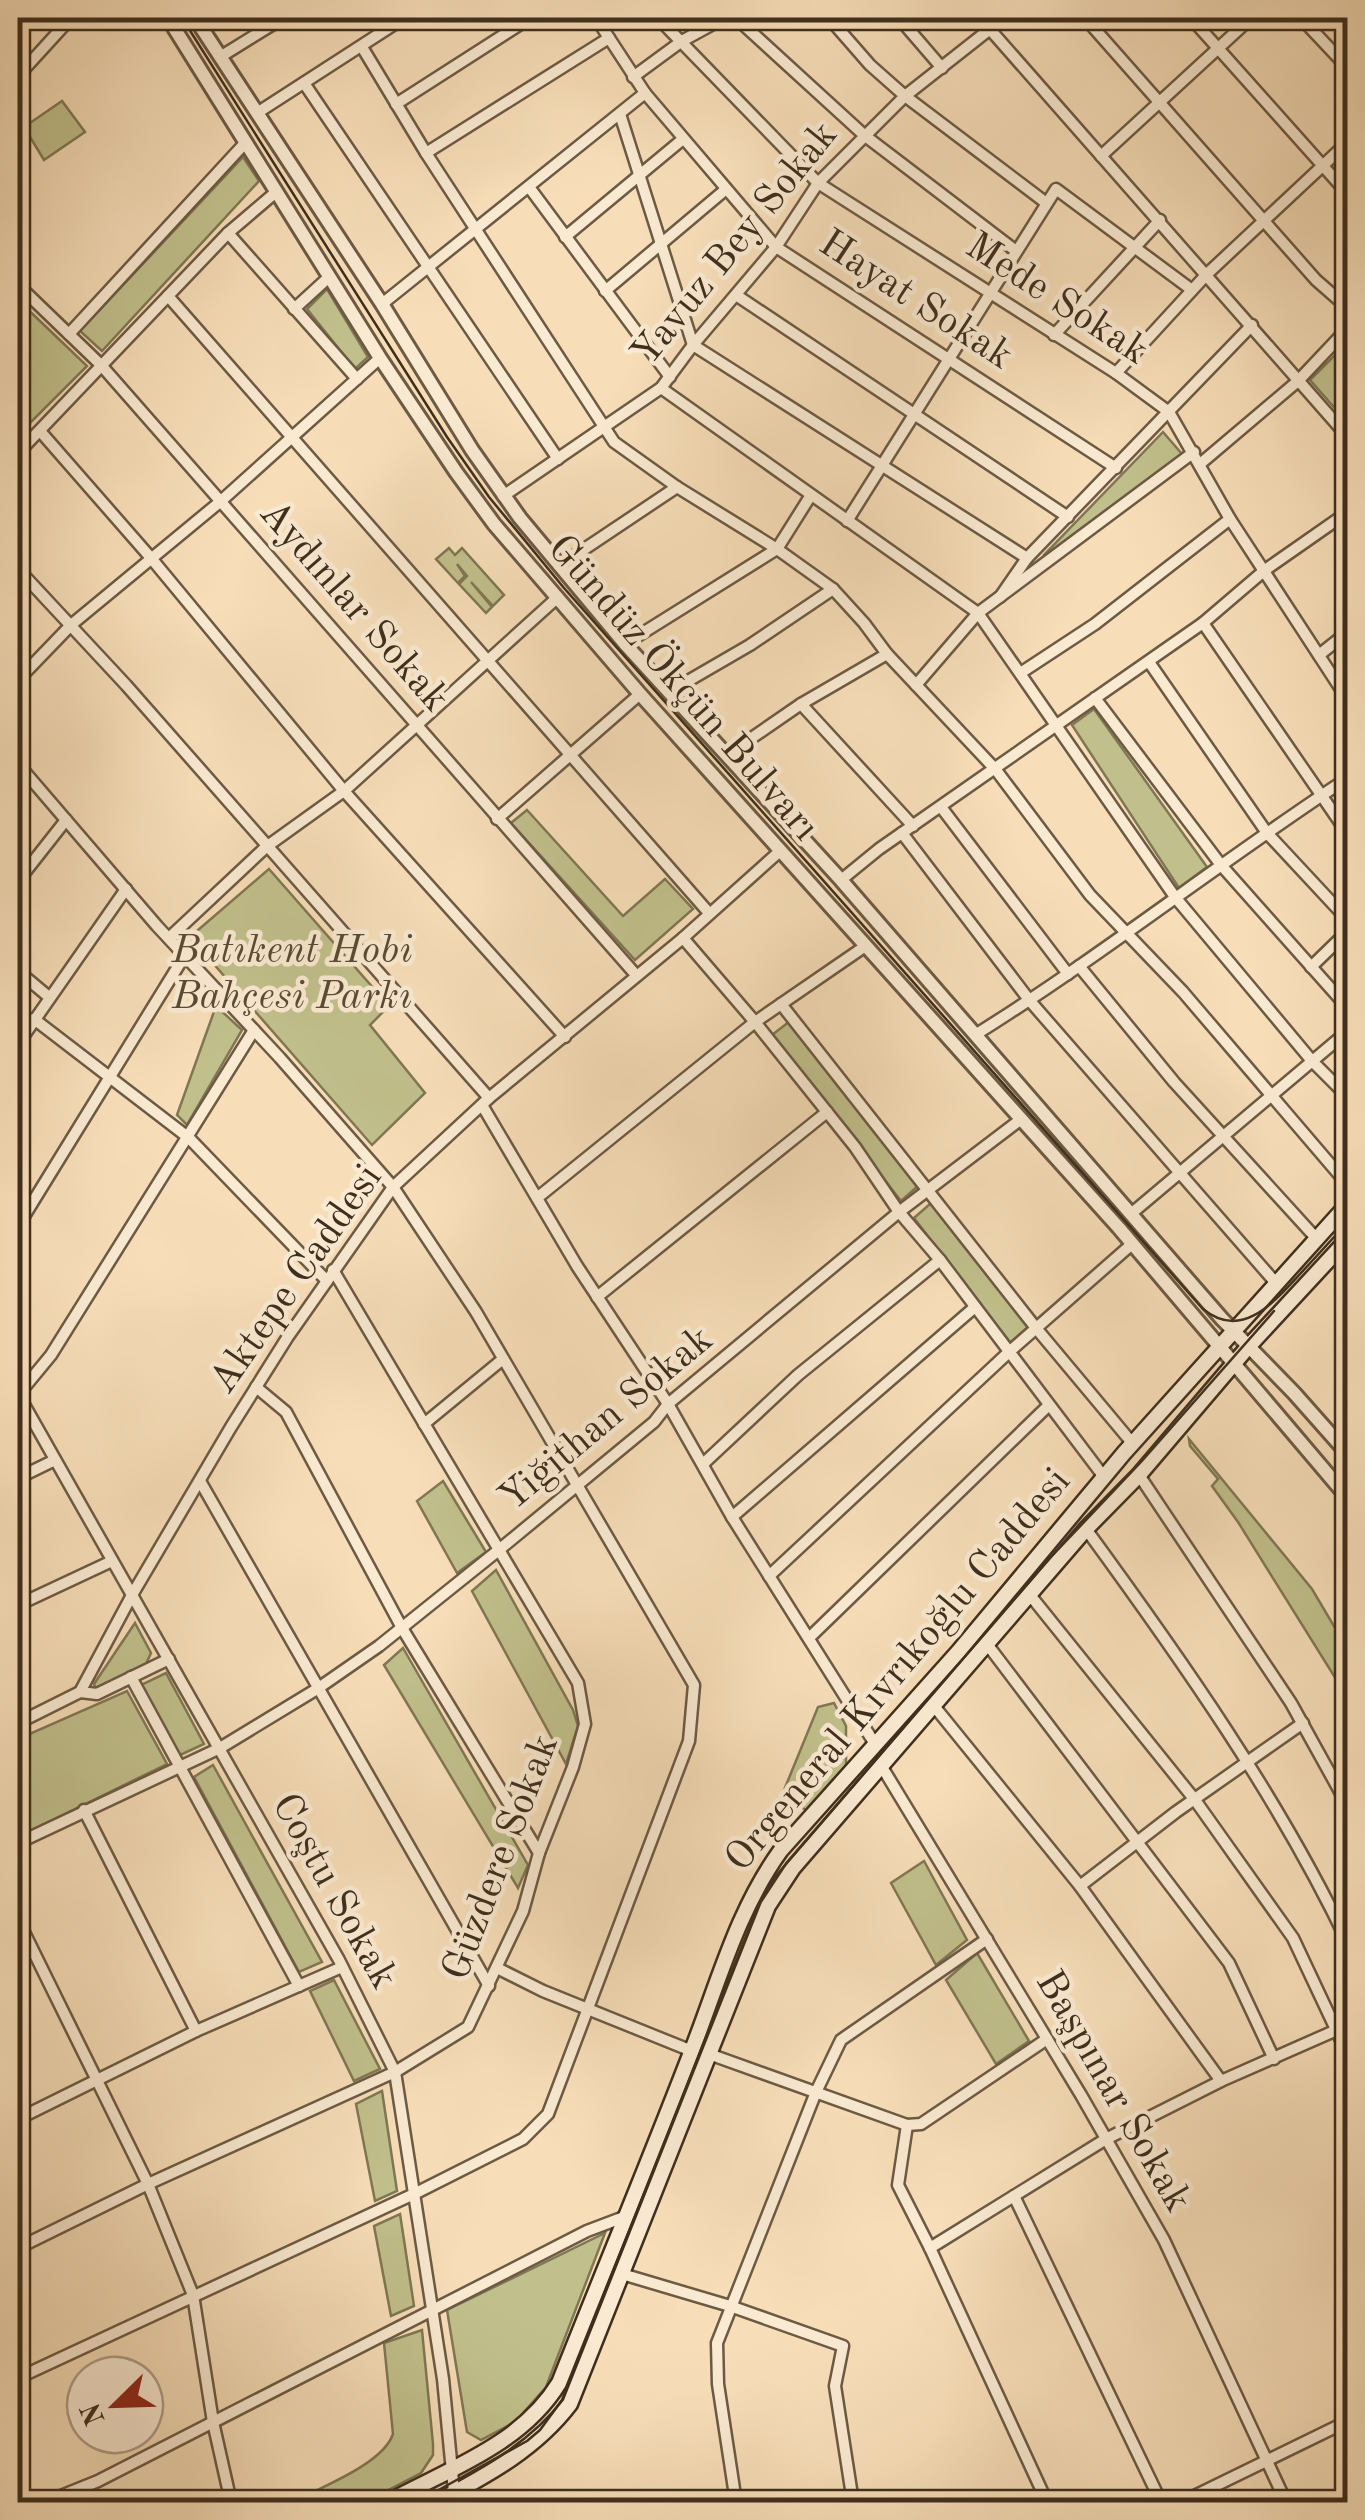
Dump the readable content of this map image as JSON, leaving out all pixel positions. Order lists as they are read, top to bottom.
{
  "streets": {
    "main road": ["Orgeneral Kıvrıkoğlu Caddesi"],
    "street": [
      "Yavuz Bey Sokak",
      "Mede Sokak",
      "Hayat Sokak",
      "Aydınlar Sokak",
      "Gündüz Ökçün Bulvarı",
      "Aktepe Caddesi",
      "Yiğithan Sokak",
      "Güzdere Sokak",
      "Coştu Sokak",
      "Başpınar Sokak"
    ]
  },
  "crossings": [
    ["Yavuz Bey Sokak", "Mede Sokak"],
    ["Yavuz Bey Sokak", "Hayat Sokak"],
    ["Yavuz Bey Sokak", "Gündüz Ökçün Bulvarı"],
    ["Aydınlar Sokak", "Aktepe Caddesi"],
    ["Gündüz Ökçün Bulvarı", "Aktepe Caddesi"],
    ["Gündüz Ökçün Bulvarı", "Yiğithan Sokak"],
    ["Gündüz Ökçün Bulvarı", "Orgeneral Kıvrıkoğlu Caddesi"],
    ["Aktepe Caddesi", "Güzdere Sokak"],
    ["Aktepe Caddesi", "Coştu Sokak"],
    ["Yiğithan Sokak", "Güzdere Sokak"],
    ["Yiğithan Sokak", "Coştu Sokak"],
    ["Orgeneral Kıvrıkoğlu Caddesi", "Coştu Sokak"],
    ["Güzdere Sokak", "Coştu Sokak"]
  ],
  "parks": ["Batıkent Hobi Bahçesi Parkı"],
  "north": "bottom left"
}
